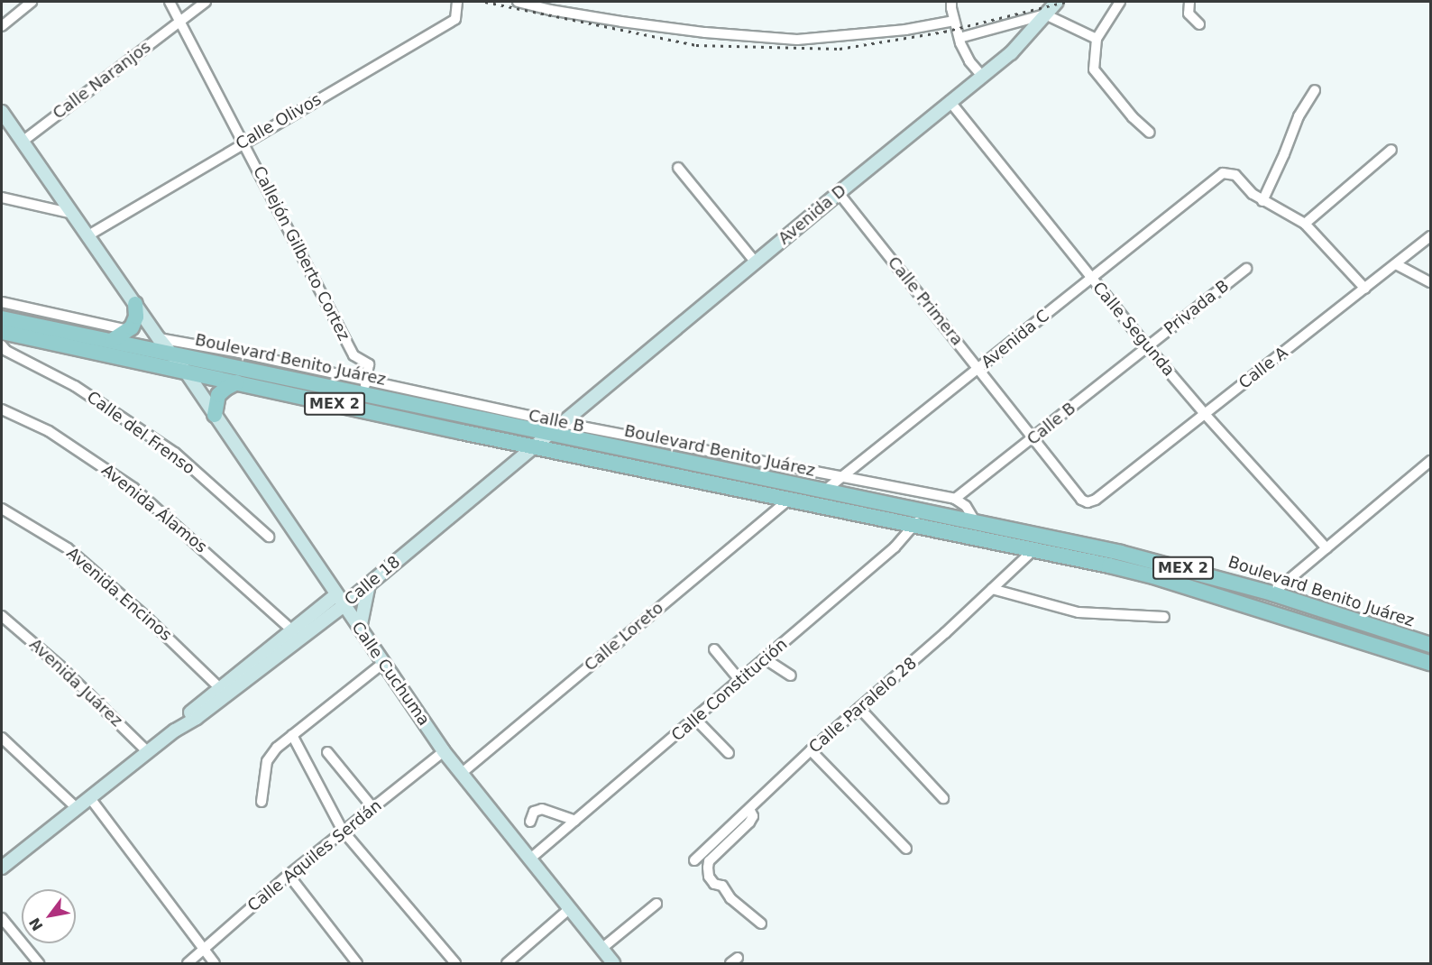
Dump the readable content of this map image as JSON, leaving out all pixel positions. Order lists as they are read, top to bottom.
{
  "streets": {
    "main road": ["Boulevard Benito Juárez", "MEX 2"],
    "street": [
      "Calle Naranjos",
      "Calle Olivos",
      "Avenida D",
      "Callejón Gilberto Cortez",
      "Calle Primera",
      "Privada B",
      "Calle Segunda",
      "Avenida C",
      "Calle A",
      "Calle B",
      "Calle del Frenso",
      "Avenida Álamos",
      "Calle 18",
      "Avenida Encinos",
      "Calle Loreto",
      "Calle Cuchuma",
      "Avenida Juárez",
      "Calle Constitución",
      "Calle Paralelo 28",
      "Calle Aquiles Serdán"
    ]
  },
  "crossings": [
    ["Calle Naranjos", "Callejón Gilberto Cortez"],
    ["Calle Naranjos", "Calle Cuchuma"],
    ["Calle Olivos", "Callejón Gilberto Cortez"],
    ["Calle Olivos", "Calle Cuchuma"],
    ["Avenida D", "Calle Primera"],
    ["Avenida D", "Calle Segunda"],
    ["Avenida D", "Calle B"],
    ["Avenida D", "Calle 18"],
    ["Callejón Gilberto Cortez", "Boulevard Benito Juárez"],
    ["Callejón Gilberto Cortez", "Calle B"],
    ["Calle Primera", "Avenida C"],
    ["Calle Primera", "Calle A"],
    ["Calle Primera", "Calle B"],
    ["Privada B", "Calle Segunda"],
    ["Privada B", "Calle B"],
    ["Calle Segunda", "Avenida C"],
    ["Calle Segunda", "Calle A"],
    ["Calle Segunda", "Calle B"],
    ["Avenida C", "Boulevard Benito Juárez"],
    ["Avenida C", "Calle B"],
    ["Boulevard Benito Juárez", "Calle B"],
    ["Boulevard Benito Juárez", "Calle 18"],
    ["Boulevard Benito Juárez", "Calle Loreto"],
    ["Boulevard Benito Juárez", "Calle Cuchuma"],
    ["Boulevard Benito Juárez", "Calle Constitución"],
    ["Boulevard Benito Juárez", "Calle Paralelo 28"],
    ["Calle B", "Calle 18"],
    ["Calle B", "Calle Cuchuma"],
    ["Avenida Álamos", "Calle 18"],
    ["Calle 18", "Avenida Encinos"],
    ["Calle 18", "Calle Cuchuma"],
    ["Calle 18", "Avenida Juárez"],
    ["Calle Loreto", "Calle Cuchuma"],
    ["Calle Cuchuma", "Calle Constitución"],
    ["Calle Cuchuma", "Calle Aquiles Serdán"]
  ],
  "north": "bottom left"
}
